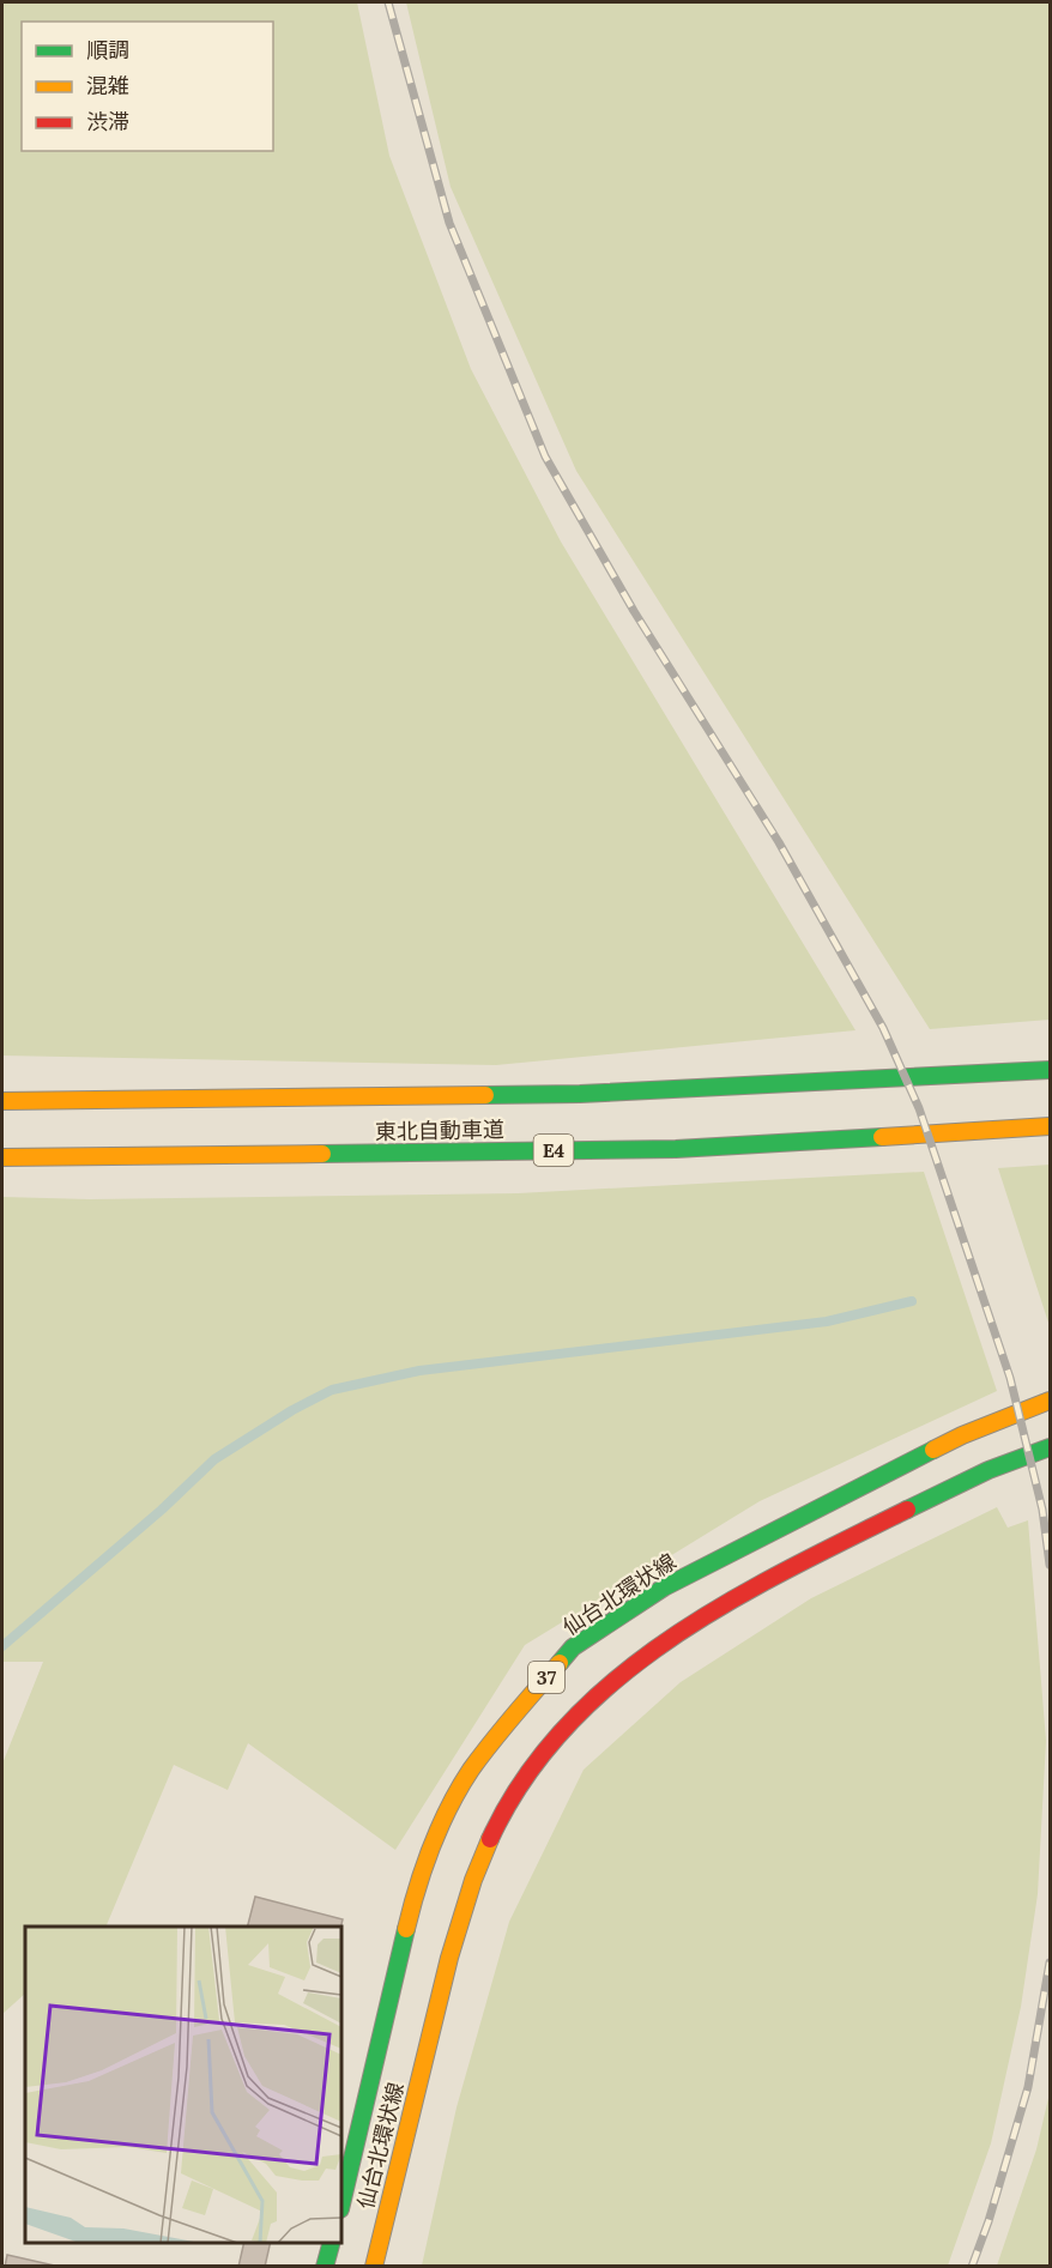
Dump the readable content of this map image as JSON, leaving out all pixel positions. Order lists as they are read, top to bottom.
{
  "streets": {
    "main road": [
      "東北自動車道",
      "E4",
      "仙台北環状線",
      "37"
    ]
  },
  "legend": ["順調", "混雑", "渋滞"]
}
